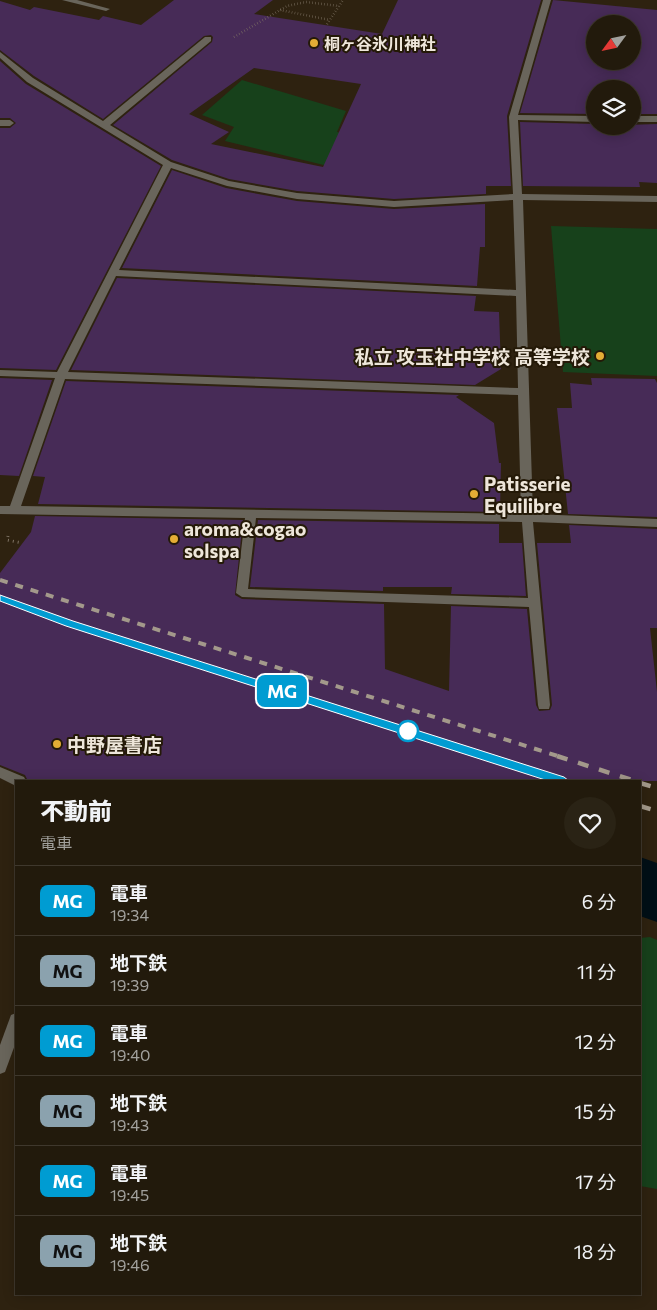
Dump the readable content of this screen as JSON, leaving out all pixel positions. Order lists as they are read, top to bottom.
{
  "places": [
    "桐ヶ谷氷川神社",
    "私立 攻玉社中学校 高等学校",
    "Patisserie Equilibre",
    "aroma&cogao solspa",
    "中野屋書店"
  ],
  "north": "bottom left",
  "page": {
    "on_map": "MG",
    "heading": ["不動前", "電車"],
    "list": [
      {
        "mark": "MG",
        "name": "電車",
        "note": "19:34",
        "value": "6 分"
      },
      {
        "mark": "MG",
        "name": "地下鉄",
        "note": "19:39",
        "value": "11 分"
      },
      {
        "mark": "MG",
        "name": "電車",
        "note": "19:40",
        "value": "12 分"
      },
      {
        "mark": "MG",
        "name": "地下鉄",
        "note": "19:43",
        "value": "15 分"
      },
      {
        "mark": "MG",
        "name": "電車",
        "note": "19:45",
        "value": "17 分"
      },
      {
        "mark": "MG",
        "name": "地下鉄",
        "note": "19:46",
        "value": "18 分"
      }
    ]
  }
}
